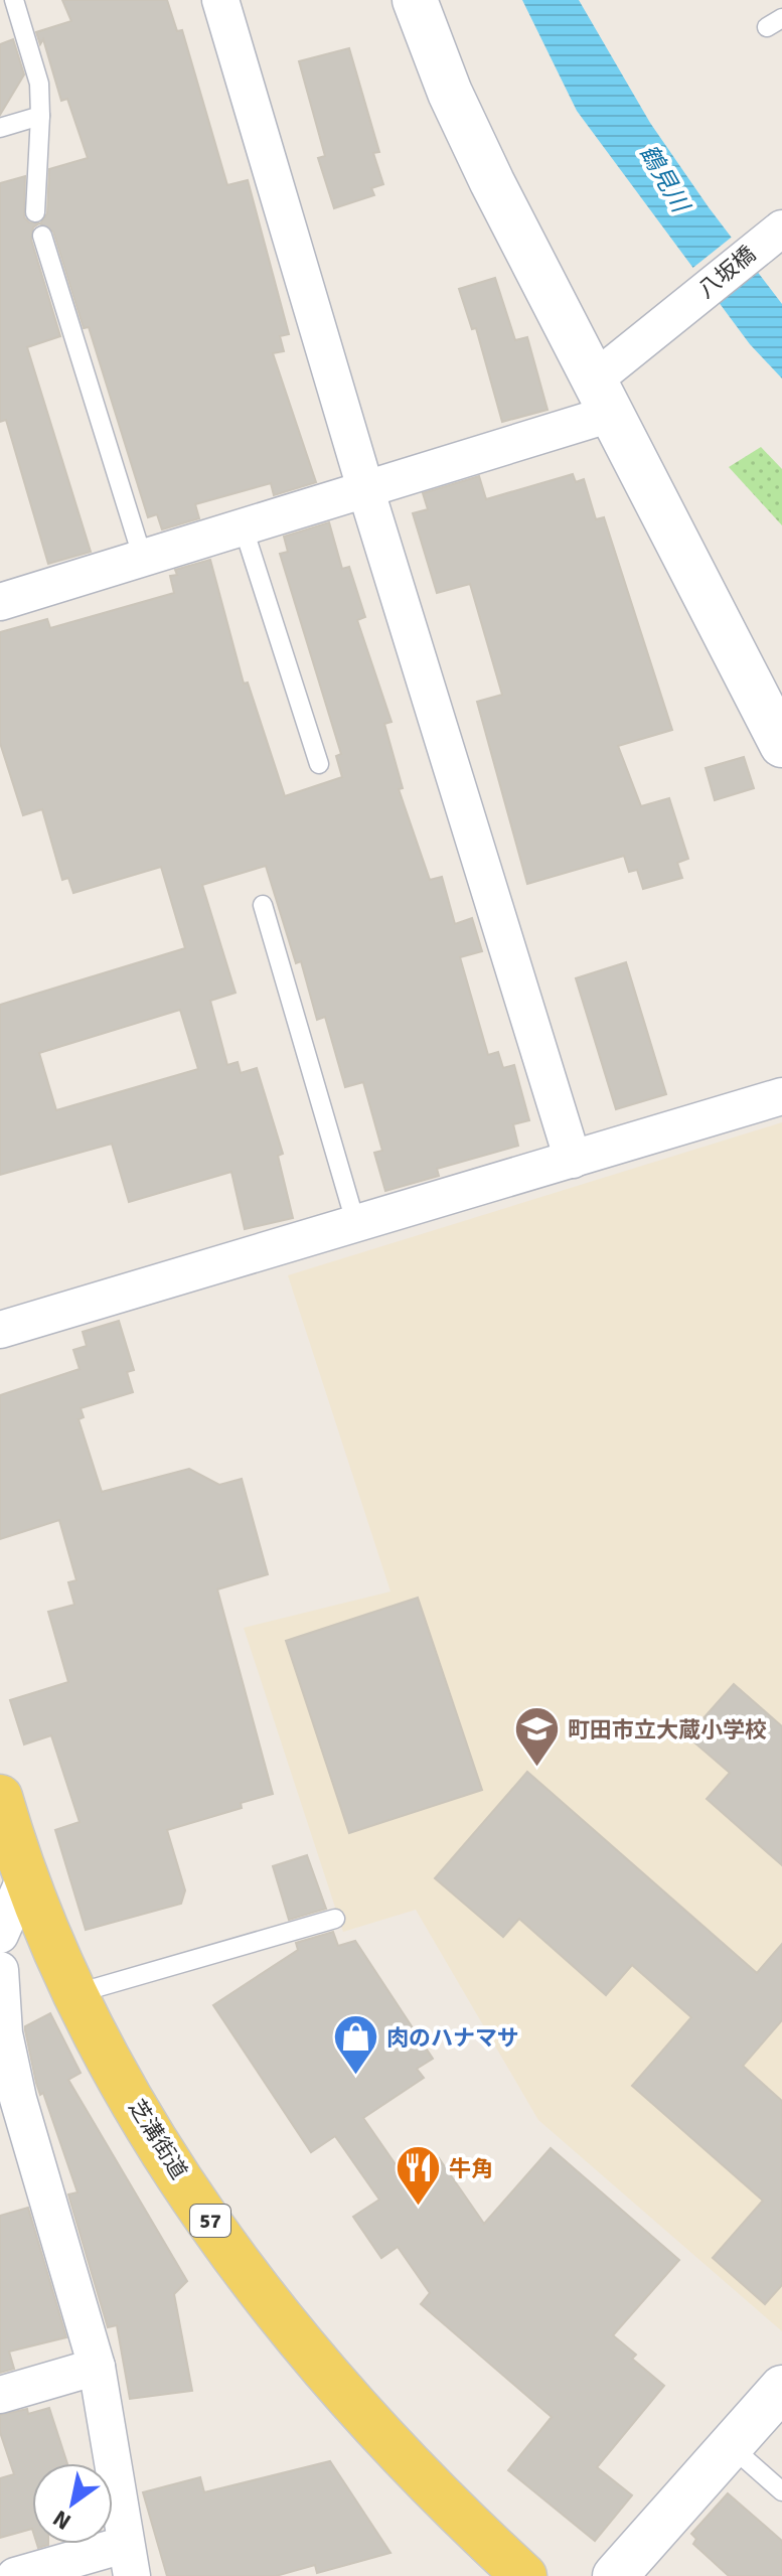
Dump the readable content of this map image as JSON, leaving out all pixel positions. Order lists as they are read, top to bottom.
{
  "streets": {
    "main road": ["芝溝街道", "57"],
    "street": ["八坂橋"]
  },
  "water": ["鶴見川"],
  "places": {
    "school or university": ["町田市立大蔵小学校"],
    "shop": ["肉のハナマサ"],
    "restaurant": ["牛角"]
  },
  "north": "bottom left"
}
